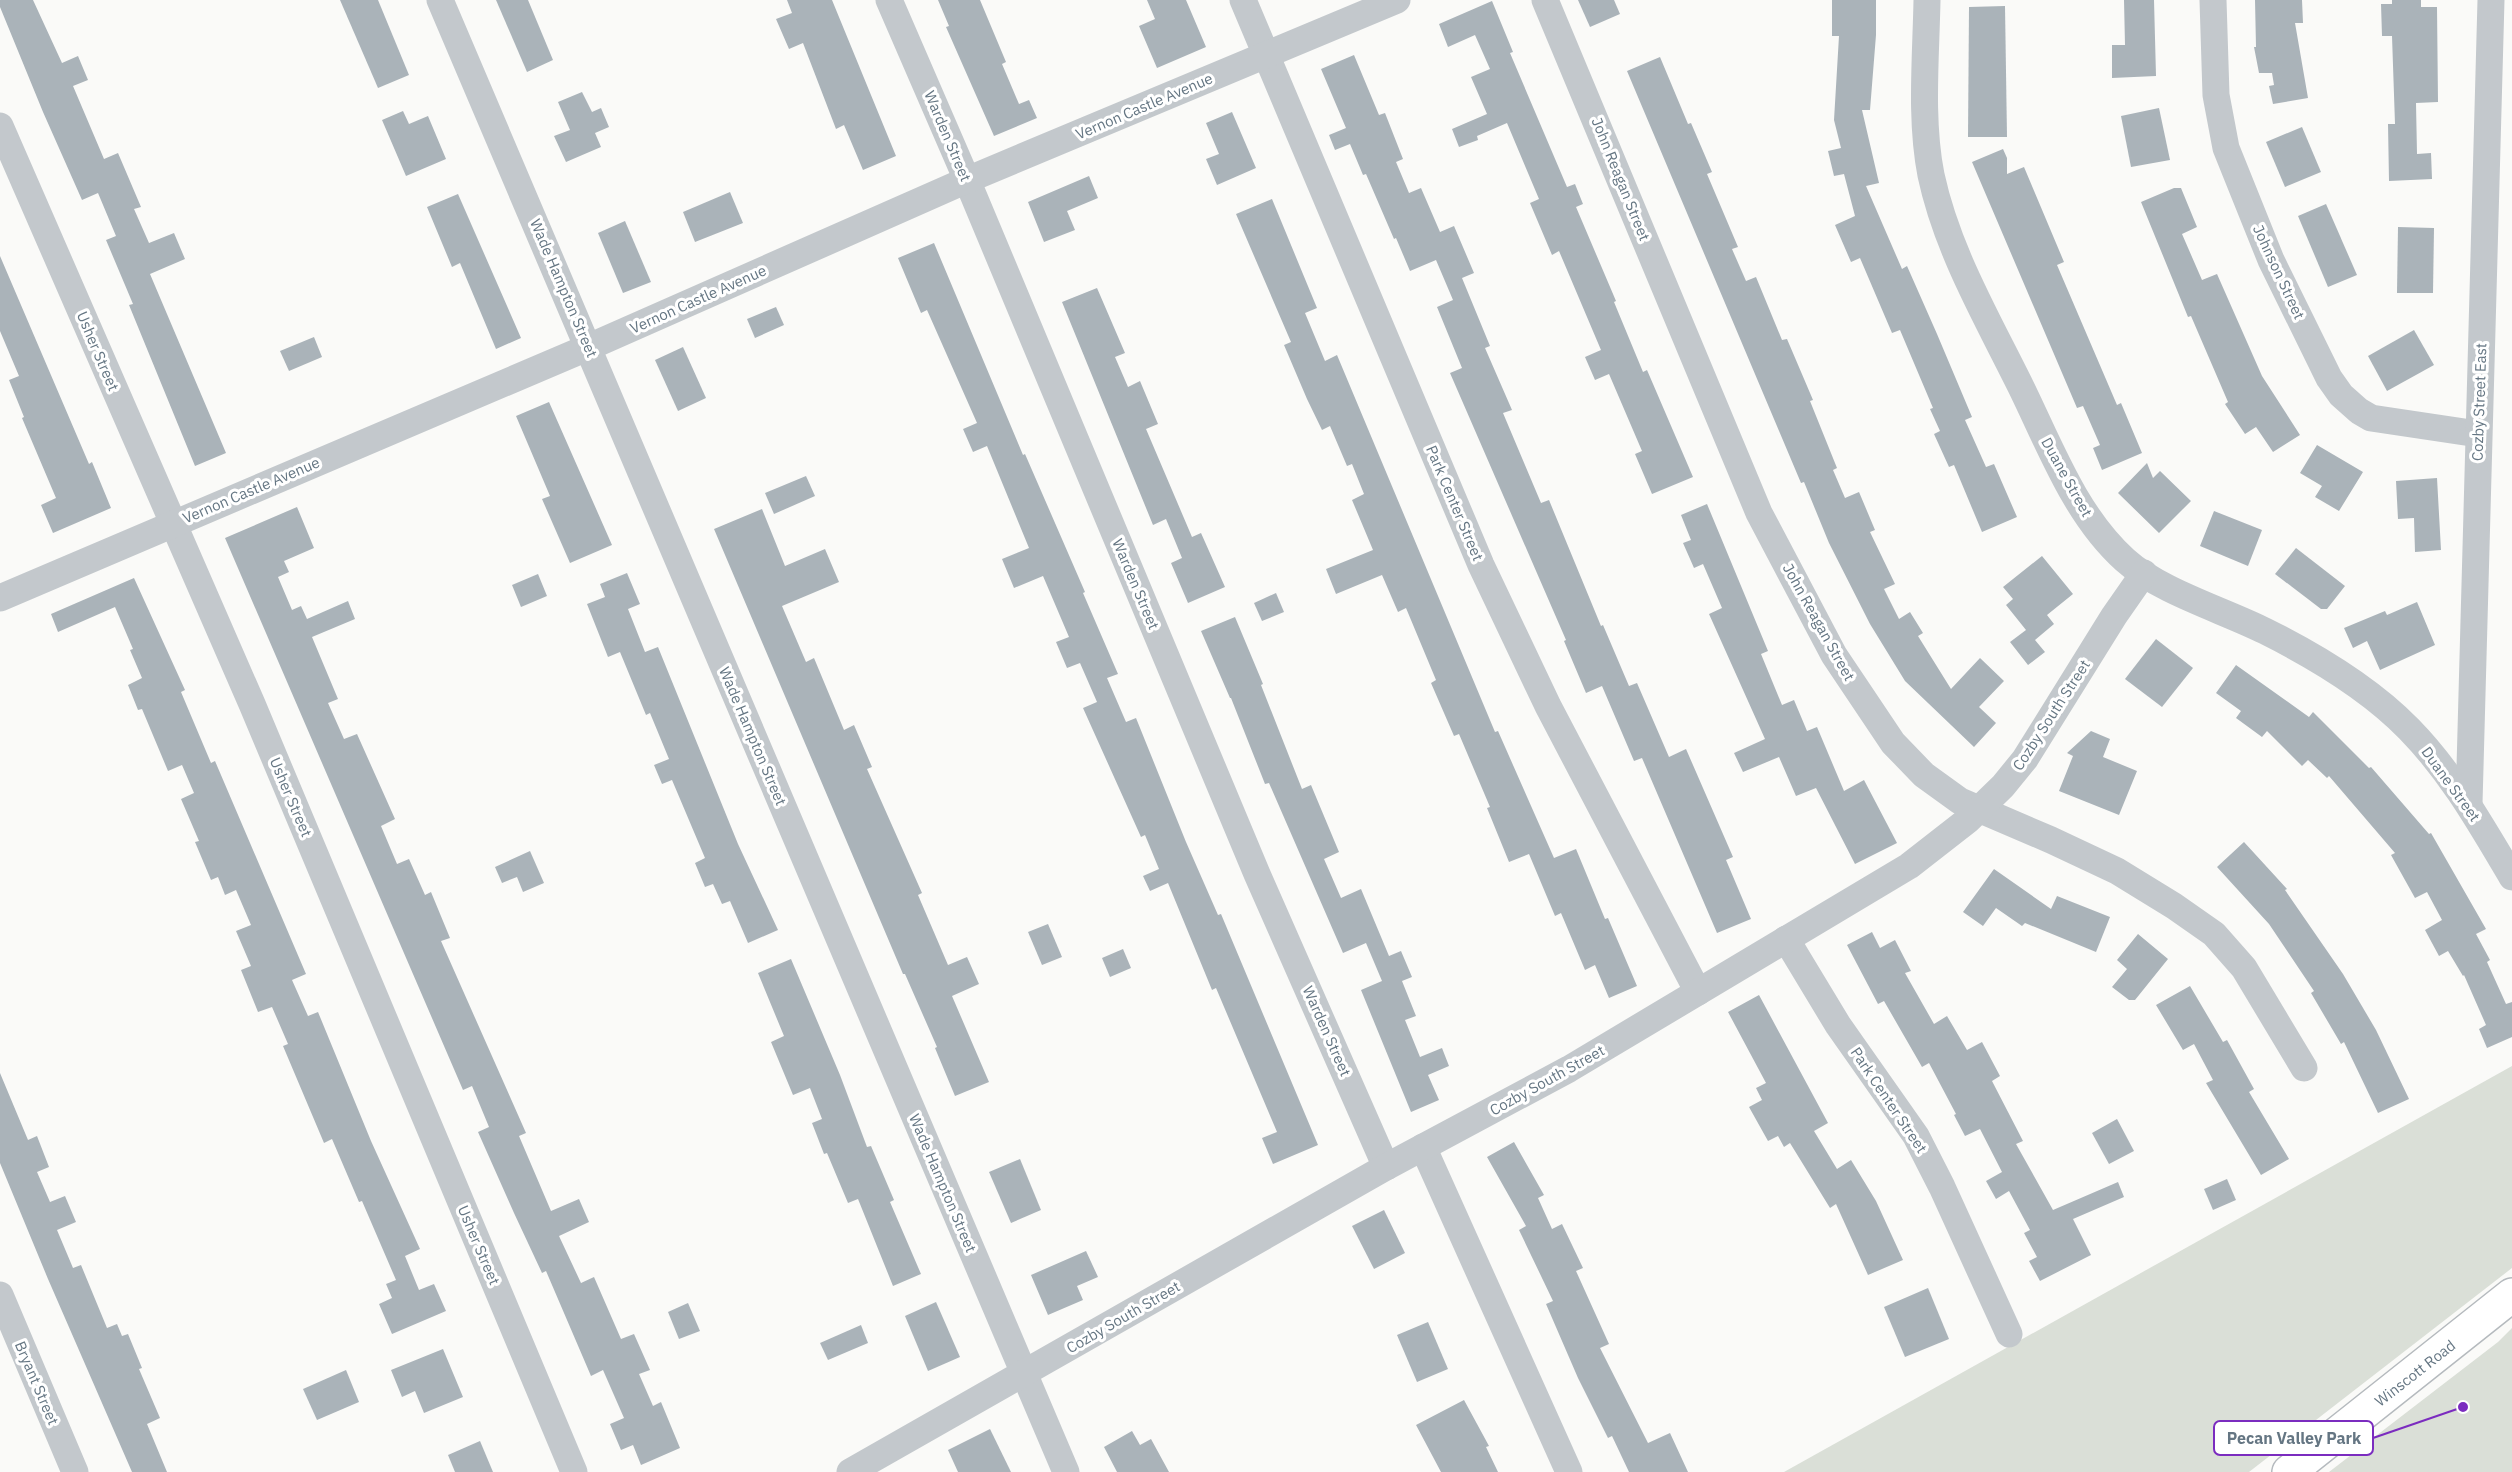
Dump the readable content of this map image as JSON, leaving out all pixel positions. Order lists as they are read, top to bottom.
{
  "streets": {
    "main road": ["Winscott Road"],
    "street": [
      "Vernon Castle Avenue",
      "Warden Street",
      "John Reagan Street",
      "Johnson Street",
      "Wade Hampton Street",
      "Usher Street",
      "Cozby Street East",
      "Duane Street",
      "Park Center Street",
      "Cozby South Street",
      "Bryant Street"
    ]
  },
  "crossings": [
    ["Vernon Castle Avenue", "Warden Street"],
    ["Vernon Castle Avenue", "Wade Hampton Street"],
    ["Vernon Castle Avenue", "Usher Street"],
    ["Vernon Castle Avenue", "Park Center Street"],
    ["Warden Street", "Cozby South Street"],
    ["John Reagan Street", "Cozby South Street"],
    ["Johnson Street", "Cozby Street East"],
    ["Wade Hampton Street", "Cozby South Street"],
    ["Cozby Street East", "Duane Street"],
    ["Duane Street", "Cozby South Street"],
    ["Park Center Street", "Cozby South Street"]
  ],
  "places": ["Pecan Valley Park"]
}
